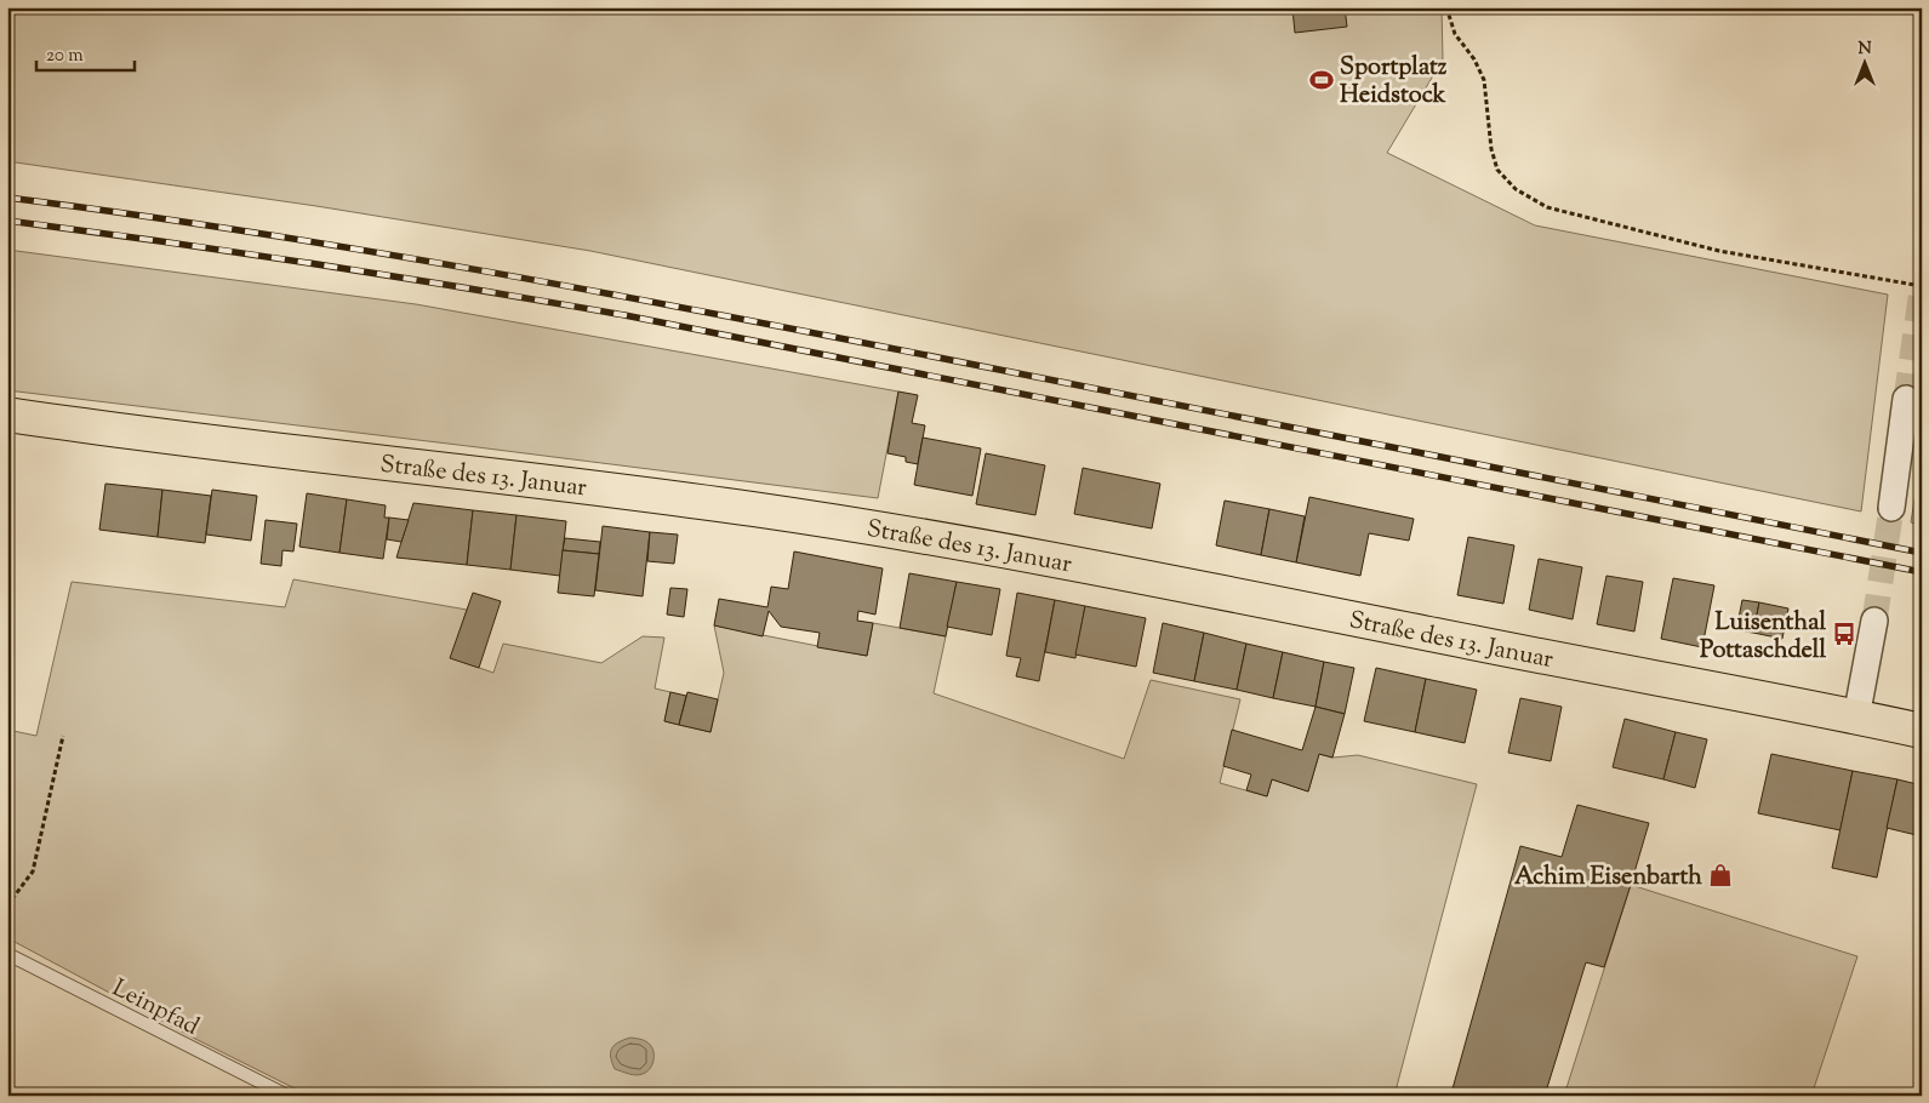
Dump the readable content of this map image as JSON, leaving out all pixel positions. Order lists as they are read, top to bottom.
{
  "streets": {
    "main road": ["Straße des 13. Januar"],
    "lane": ["Leinpfad"]
  },
  "places": {
    "sports": ["Sportplatz Heidstock"],
    "bus stop": ["Luisenthal Pottaschdell"],
    "shop": ["Achim Eisenbarth"]
  },
  "scale_bar": "20 m",
  "north": "top"
}
